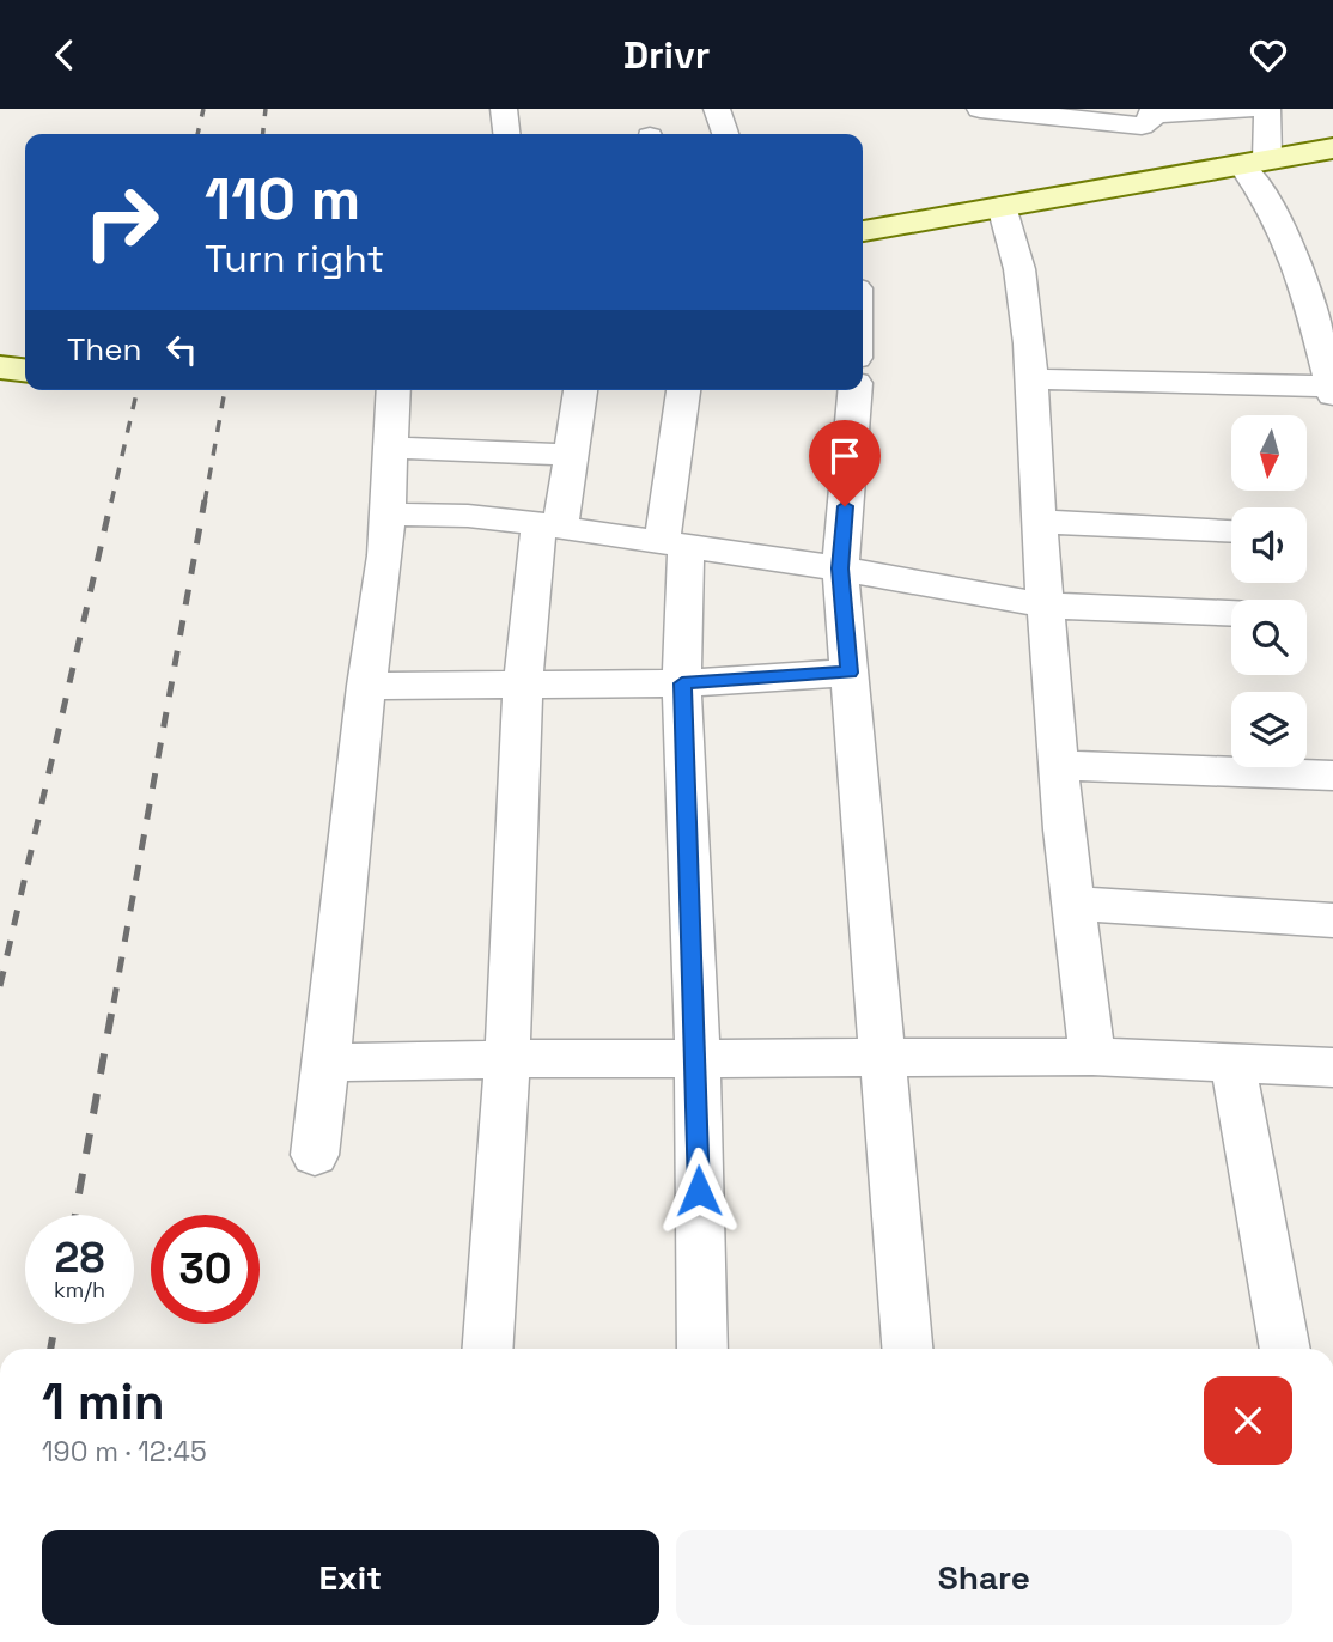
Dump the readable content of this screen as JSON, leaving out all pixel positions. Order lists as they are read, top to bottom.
{
  "north": "bottom",
  "page": {
    "header": "Drivr",
    "turn": ["110 m", "Turn right"],
    "then": "Then",
    "speed": "28 km/h",
    "limit": "30",
    "heading": ["1 min", "190 m · 12:45"],
    "buttons": ["Exit", "Share"]
  }
}
